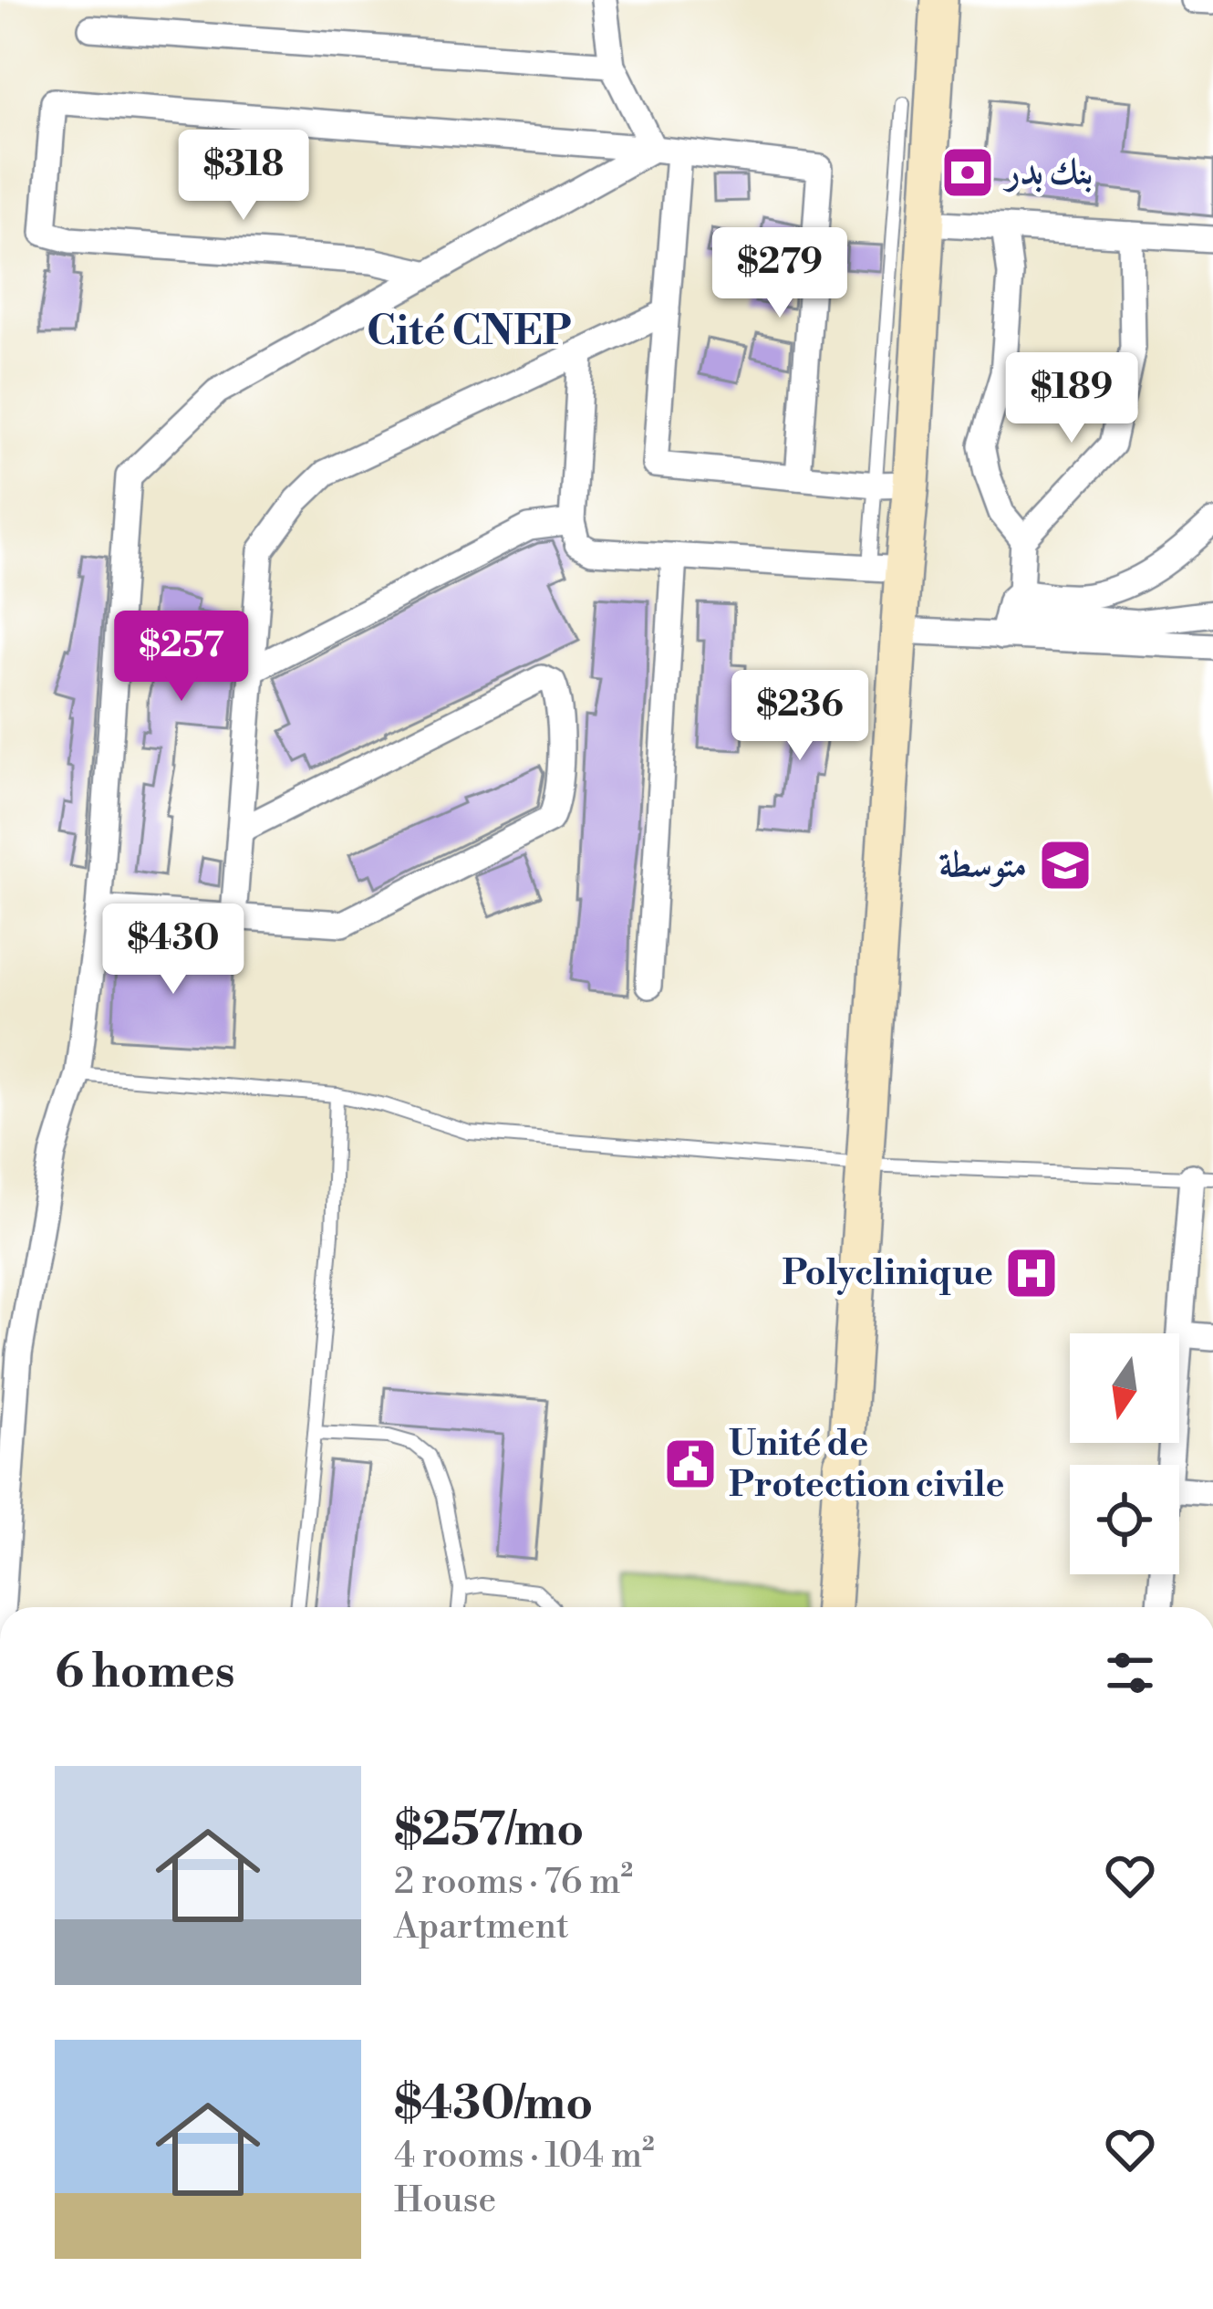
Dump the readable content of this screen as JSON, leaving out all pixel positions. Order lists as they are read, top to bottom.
{
  "districts": ["Cité CNEP"],
  "places": {
    "bank": ["بنك بدر"],
    "school or university": ["متوسطة"],
    "hospital": ["Polyclinique"],
    "public building": ["Unité de Protection civile"]
  },
  "north": "bottom",
  "page": {
    "price": [
      "$318",
      "$279",
      "$189",
      "$257",
      "$236",
      "$430"
    ],
    "heading": "6 homes",
    "list": [
      {
        "name": "$257/mo",
        "note": "2 rooms · 76 m² · Apartment"
      },
      {
        "name": "$430/mo",
        "note": "4 rooms · 104 m² · House"
      }
    ]
  }
}
